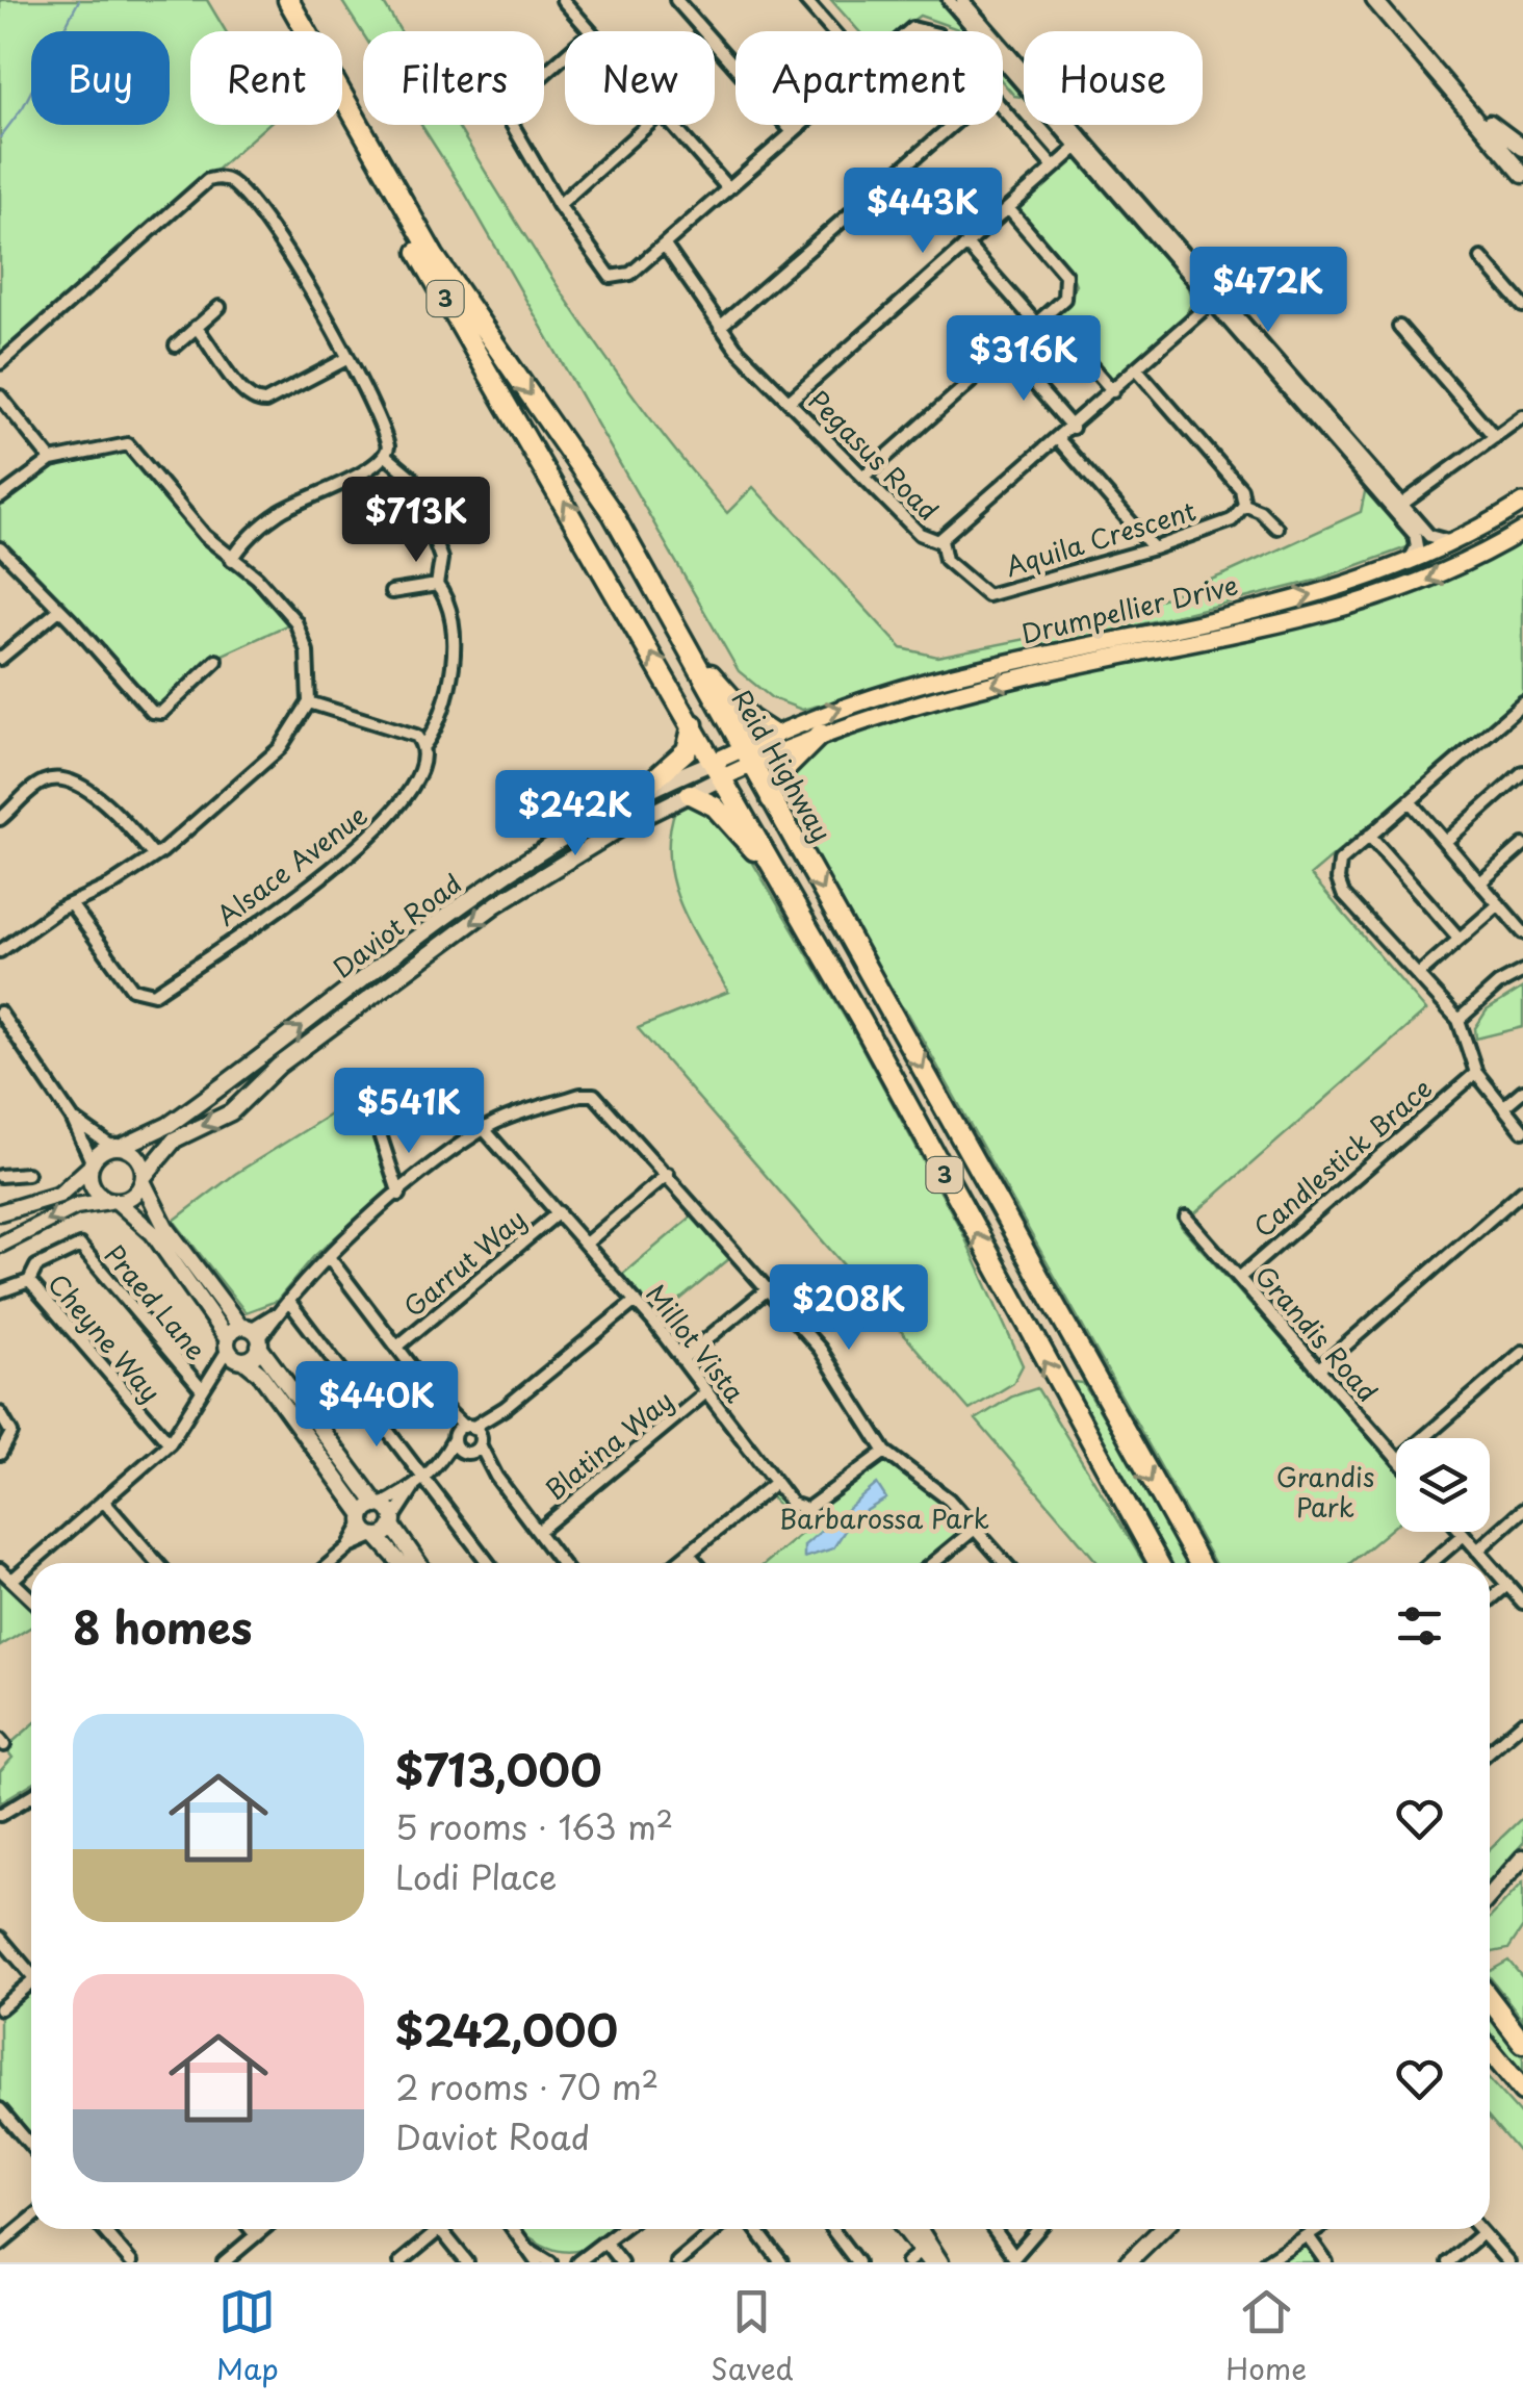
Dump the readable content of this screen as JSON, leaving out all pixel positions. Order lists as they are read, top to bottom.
{
  "streets": {
    "highway": ["3", "Reid Highway"],
    "main road": ["Drumpellier Drive"],
    "street": [
      "Pegasus Road",
      "Aquila Crescent",
      "Alsace Avenue",
      "Daviot Road",
      "Candlestick Brace",
      "Garrut Way",
      "Praed Lane",
      "Grandis Road",
      "Cheyne Way",
      "Millot Vista",
      "Blatina Way"
    ]
  },
  "crossings": [
    ["3", "Daviot Road"],
    ["Pegasus Road", "Aquila Crescent"],
    ["Drumpellier Drive", "Reid Highway"],
    ["Candlestick Brace", "Grandis Road"],
    ["Garrut Way", "Millot Vista"],
    ["Praed Lane", "Cheyne Way"],
    ["Millot Vista", "Blatina Way"]
  ],
  "parks": ["Grandis Park", "Barbarossa Park"],
  "page": {
    "chip": [
      "Buy",
      "Rent",
      "Filters",
      "New",
      "Apartment",
      "House"
    ],
    "price": [
      "$443K",
      "$472K",
      "$316K",
      "$713K",
      "$242K",
      "$541K",
      "$208K",
      "$440K"
    ],
    "heading": "8 homes",
    "list": [
      {
        "name": "$713,000",
        "note": "5 rooms · 163 m² · Lodi Place"
      },
      {
        "name": "$242,000",
        "note": "2 rooms · 70 m² · Daviot Road"
      }
    ],
    "tabs": ["Map", "Saved", "Home"]
  }
}
